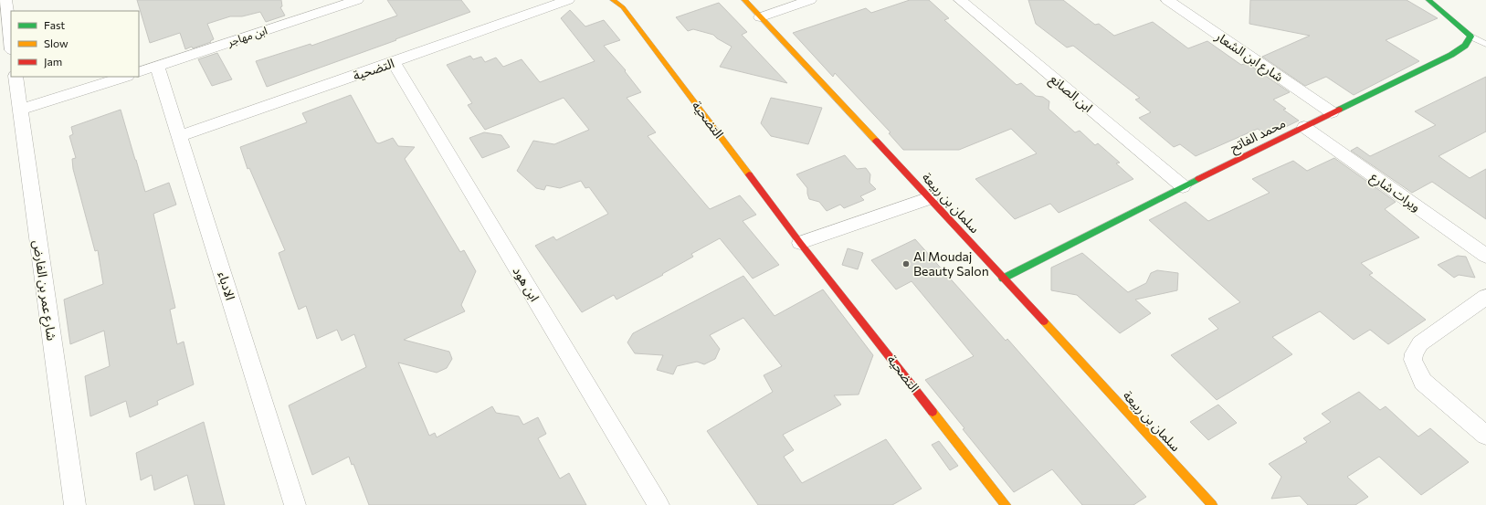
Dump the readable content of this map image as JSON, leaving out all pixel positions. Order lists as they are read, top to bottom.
{
  "streets": {
    "street": [
      "ابن مهاجر",
      "شارع ابن الشعار",
      "التضحية",
      "ابن الصانع",
      "محمد الفاتح",
      "ويرات شارع",
      "سلمان بن ربيعة",
      "ابن هود",
      "الادباء",
      "شارع عمر بن الفارض"
    ]
  },
  "crossings": [
    ["ابن مهاجر", "الادباء"],
    ["شارع ابن الشعار", "محمد الفاتح"],
    ["التضحية", "ابن هود"],
    ["التضحية", "الادباء"],
    ["ابن الصانع", "محمد الفاتح"],
    ["محمد الفاتح", "ويرات شارع"],
    ["محمد الفاتح", "سلمان بن ربيعة"]
  ],
  "places": ["Al Moudaj Beauty Salon"],
  "legend": ["Fast", "Slow", "Jam"]
}
